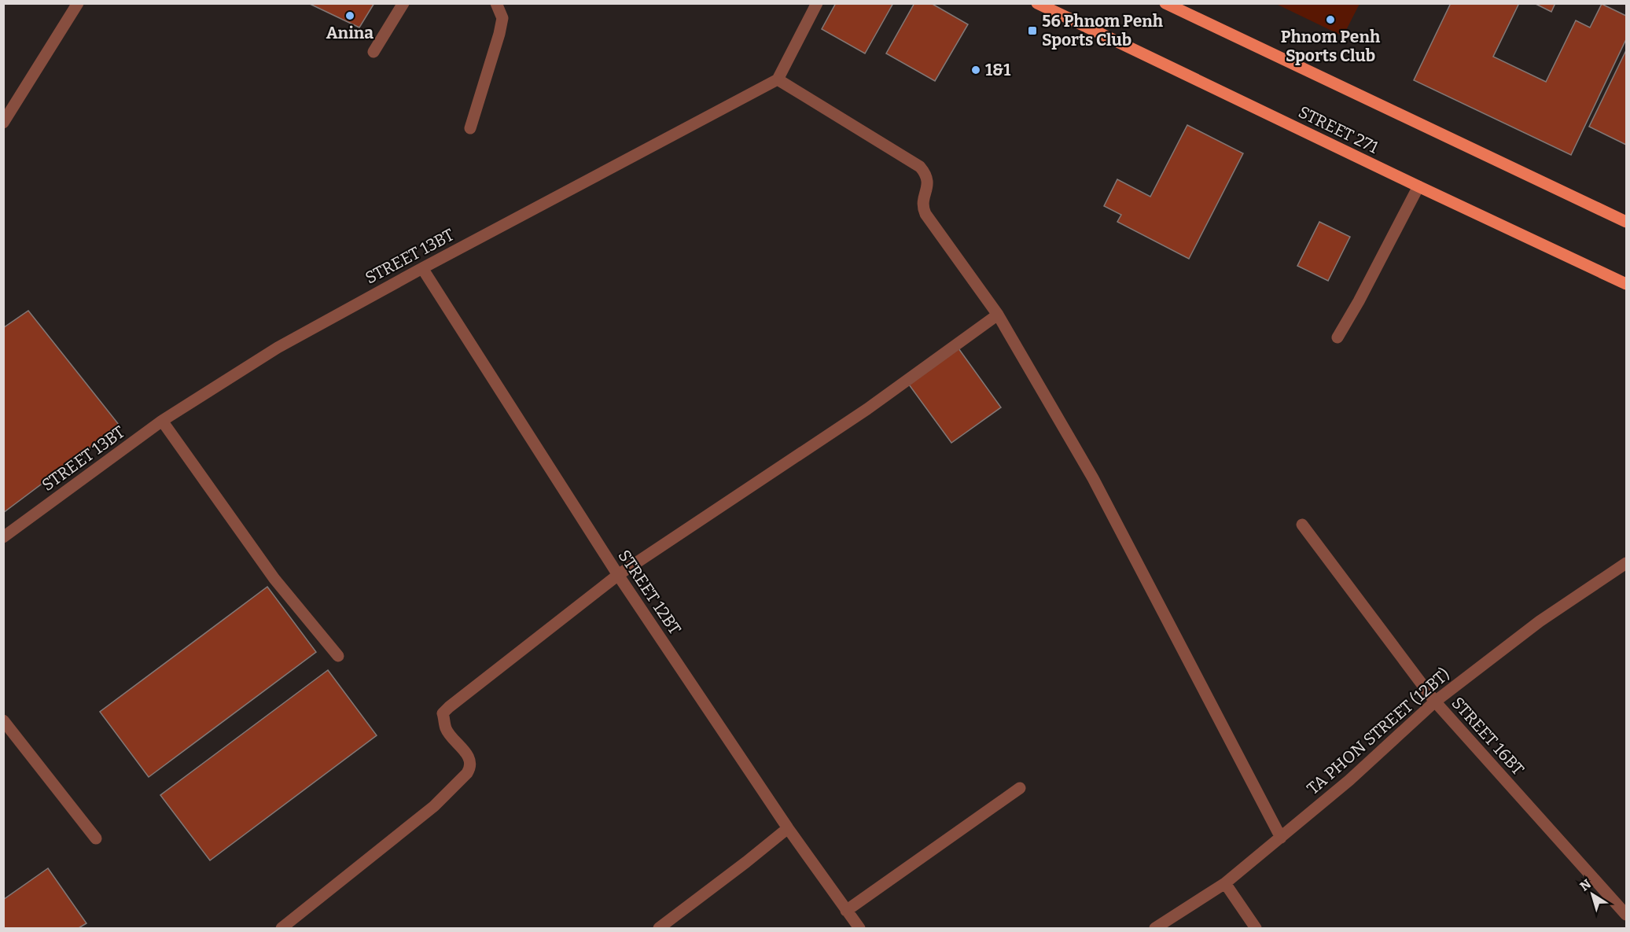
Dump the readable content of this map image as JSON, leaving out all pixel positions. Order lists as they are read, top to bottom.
{
  "streets": {
    "main road": ["STREET 271"],
    "street": [
      "STREET 13BT",
      "STREET 12BT",
      "TA PHON STREET (12BT)",
      "STREET 16BT"
    ]
  },
  "crossings": [
    ["STREET 13BT", "STREET 12BT"],
    ["TA PHON STREET (12BT)", "STREET 16BT"]
  ],
  "places": {
    "other": ["Anina", "Phnom Penh Sports Club", "1&1"],
    "transit": ["56 Phnom Penh Sports Club"]
  },
  "north": "top left"
}
